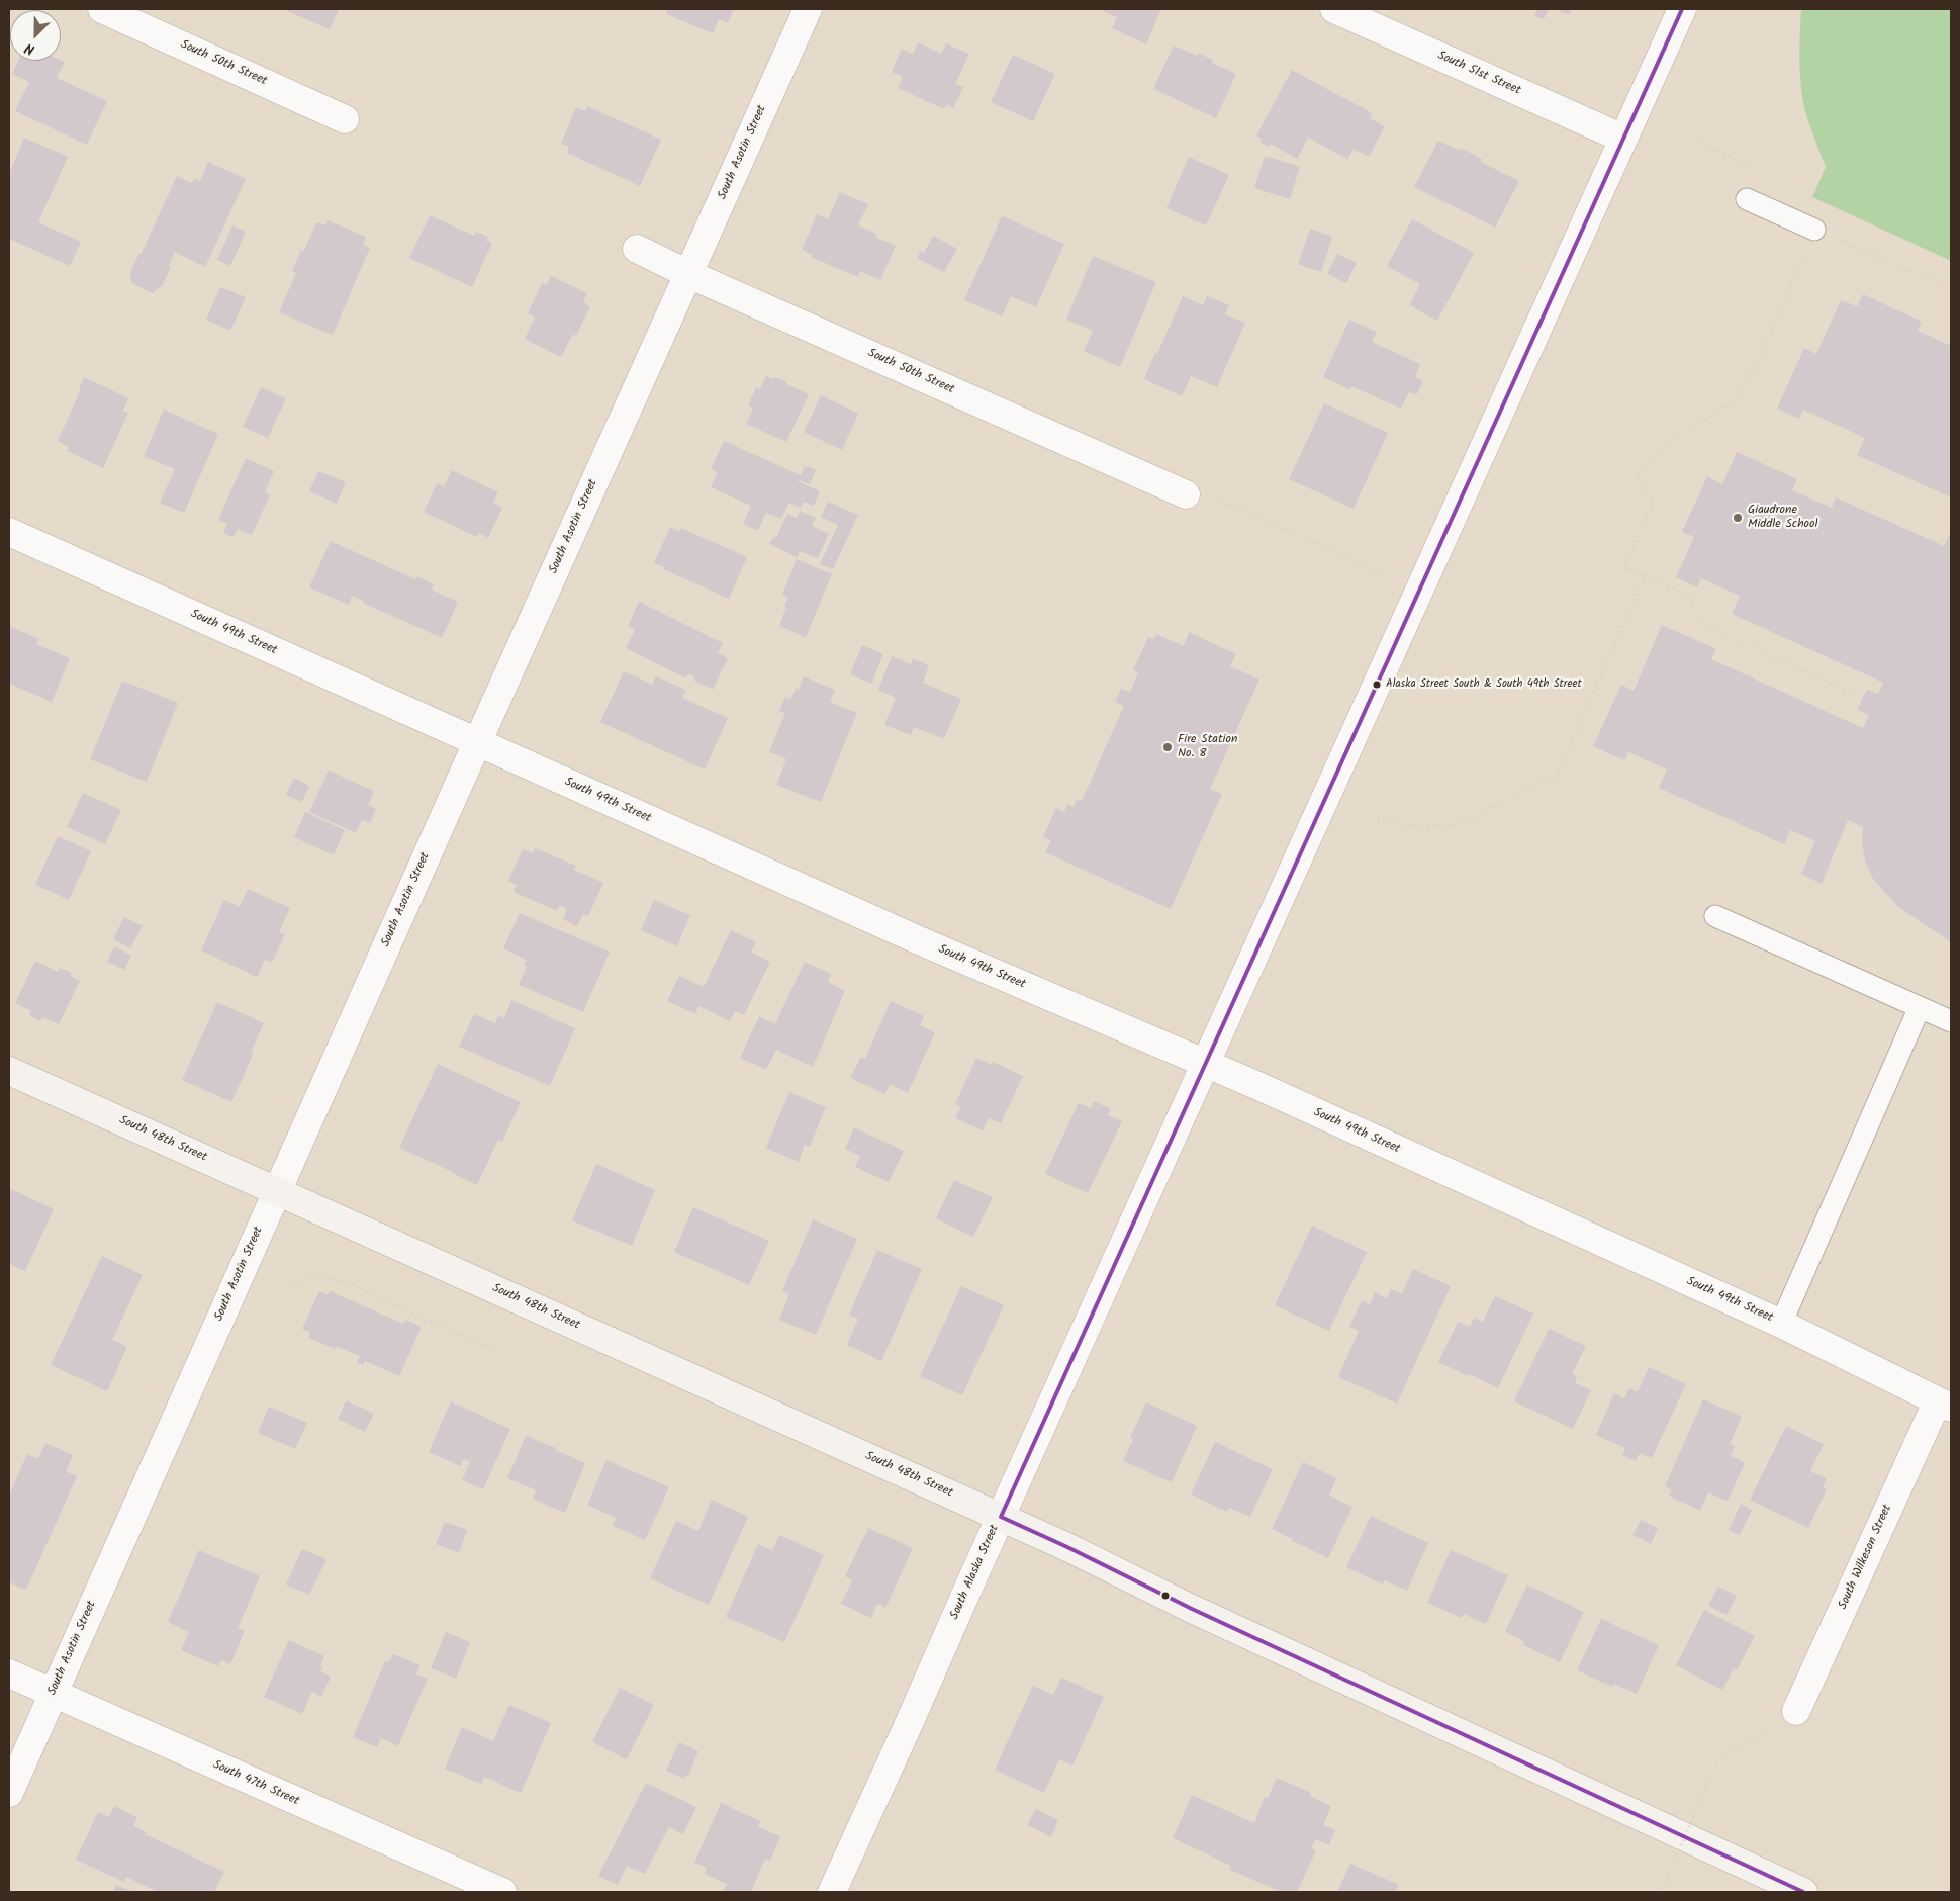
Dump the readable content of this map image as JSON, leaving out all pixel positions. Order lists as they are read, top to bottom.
{
  "streets": {
    "main road": ["South 48th Street"],
    "street": [
      "South 50th Street",
      "South 51st Street",
      "South Asotin Street",
      "South 49th Street",
      "South Wilkeson Street",
      "South Alaska Street",
      "South 47th Street"
    ]
  },
  "crossings": [
    ["South 50th Street", "South Asotin Street"],
    ["South 51st Street", "South Alaska Street"],
    ["South Asotin Street", "South 49th Street"],
    ["South Asotin Street", "South 48th Street"],
    ["South Asotin Street", "South 47th Street"],
    ["South 49th Street", "South Wilkeson Street"],
    ["South 49th Street", "South Alaska Street"],
    ["South 48th Street", "South Alaska Street"]
  ],
  "places": ["Giaudrone Middle School", "Alaska Street South & South 49th Street", "Fire Station No. 8"],
  "north": "bottom left"
}
